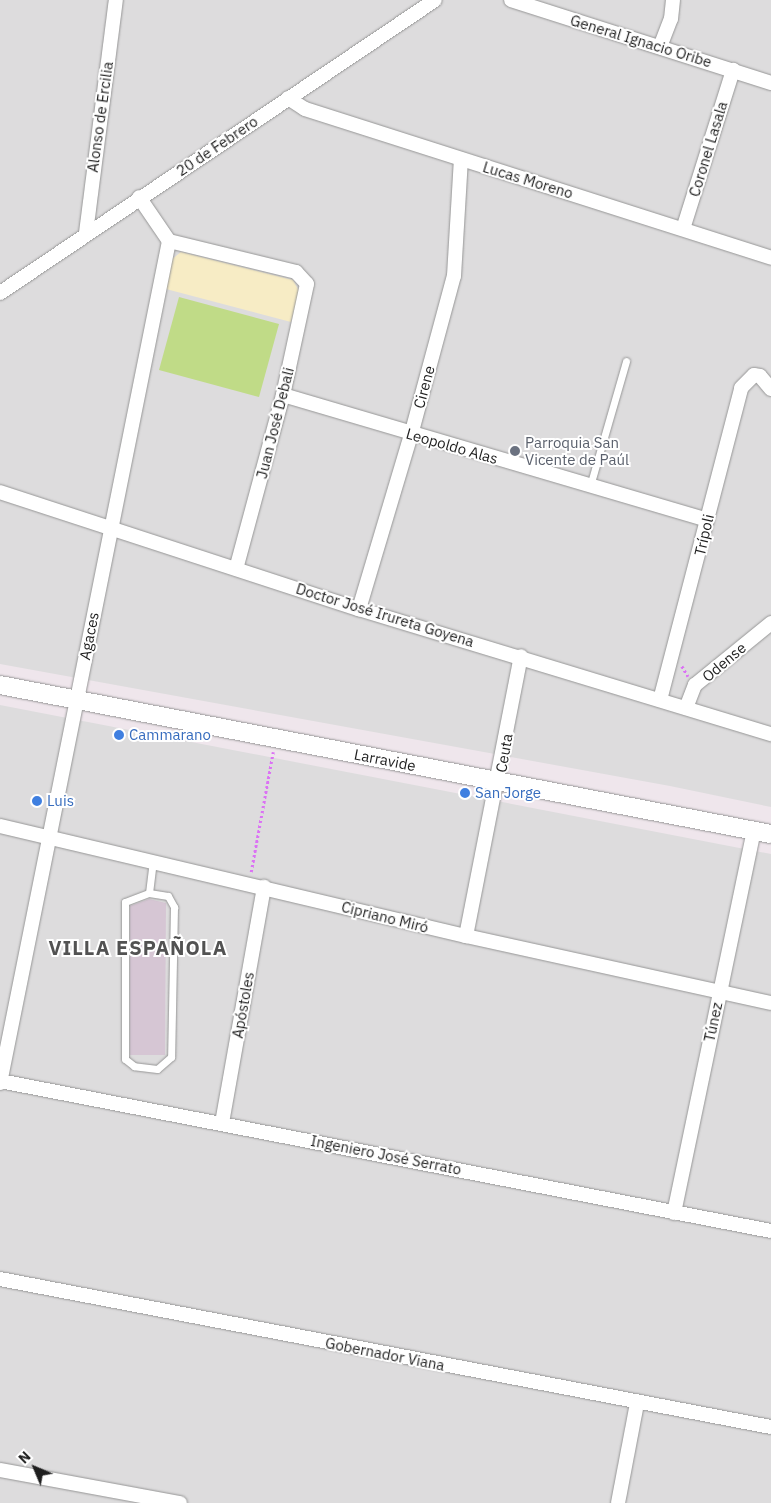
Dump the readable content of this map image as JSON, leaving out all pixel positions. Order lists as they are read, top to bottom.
{
  "streets": {
    "street": [
      "General Ignacio Oribe",
      "Alonso de Ercilia",
      "20 de Febrero",
      "Coronel Lasala",
      "Lucas Moreno",
      "Cirene",
      "Juan José Debali",
      "Leopoldo Alas",
      "Trípoli",
      "Doctor José Irureta Goyena",
      "Agaces",
      "Odense",
      "Ceuta",
      "Larravide",
      "Cipriano Miró",
      "Apóstoles",
      "Túnez",
      "Ingeniero José Serrato",
      "Gobernador Viana"
    ]
  },
  "crossings": [
    ["General Ignacio Oribe", "Coronel Lasala"],
    ["Alonso de Ercilia", "20 de Febrero"],
    ["20 de Febrero", "Lucas Moreno"],
    ["Coronel Lasala", "Lucas Moreno"],
    ["Lucas Moreno", "Cirene"],
    ["Cirene", "Leopoldo Alas"],
    ["Cirene", "Doctor José Irureta Goyena"],
    ["Juan José Debali", "Leopoldo Alas"],
    ["Juan José Debali", "Doctor José Irureta Goyena"],
    ["Juan José Debali", "Agaces"],
    ["Leopoldo Alas", "Trípoli"],
    ["Trípoli", "Doctor José Irureta Goyena"],
    ["Doctor José Irureta Goyena", "Agaces"],
    ["Doctor José Irureta Goyena", "Odense"],
    ["Doctor José Irureta Goyena", "Ceuta"],
    ["Agaces", "Larravide"],
    ["Agaces", "Cipriano Miró"],
    ["Agaces", "Ingeniero José Serrato"],
    ["Ceuta", "Larravide"],
    ["Ceuta", "Cipriano Miró"],
    ["Larravide", "Túnez"],
    ["Cipriano Miró", "Apóstoles"],
    ["Cipriano Miró", "Túnez"],
    ["Apóstoles", "Ingeniero José Serrato"],
    ["Túnez", "Ingeniero José Serrato"]
  ],
  "districts": ["VILLA ESPAÑOLA"],
  "places": [
    "Parroquia San Vicente de Paúl",
    "Cammarano",
    "San Jorge",
    "Luis"
  ],
  "north": "top left"
}
